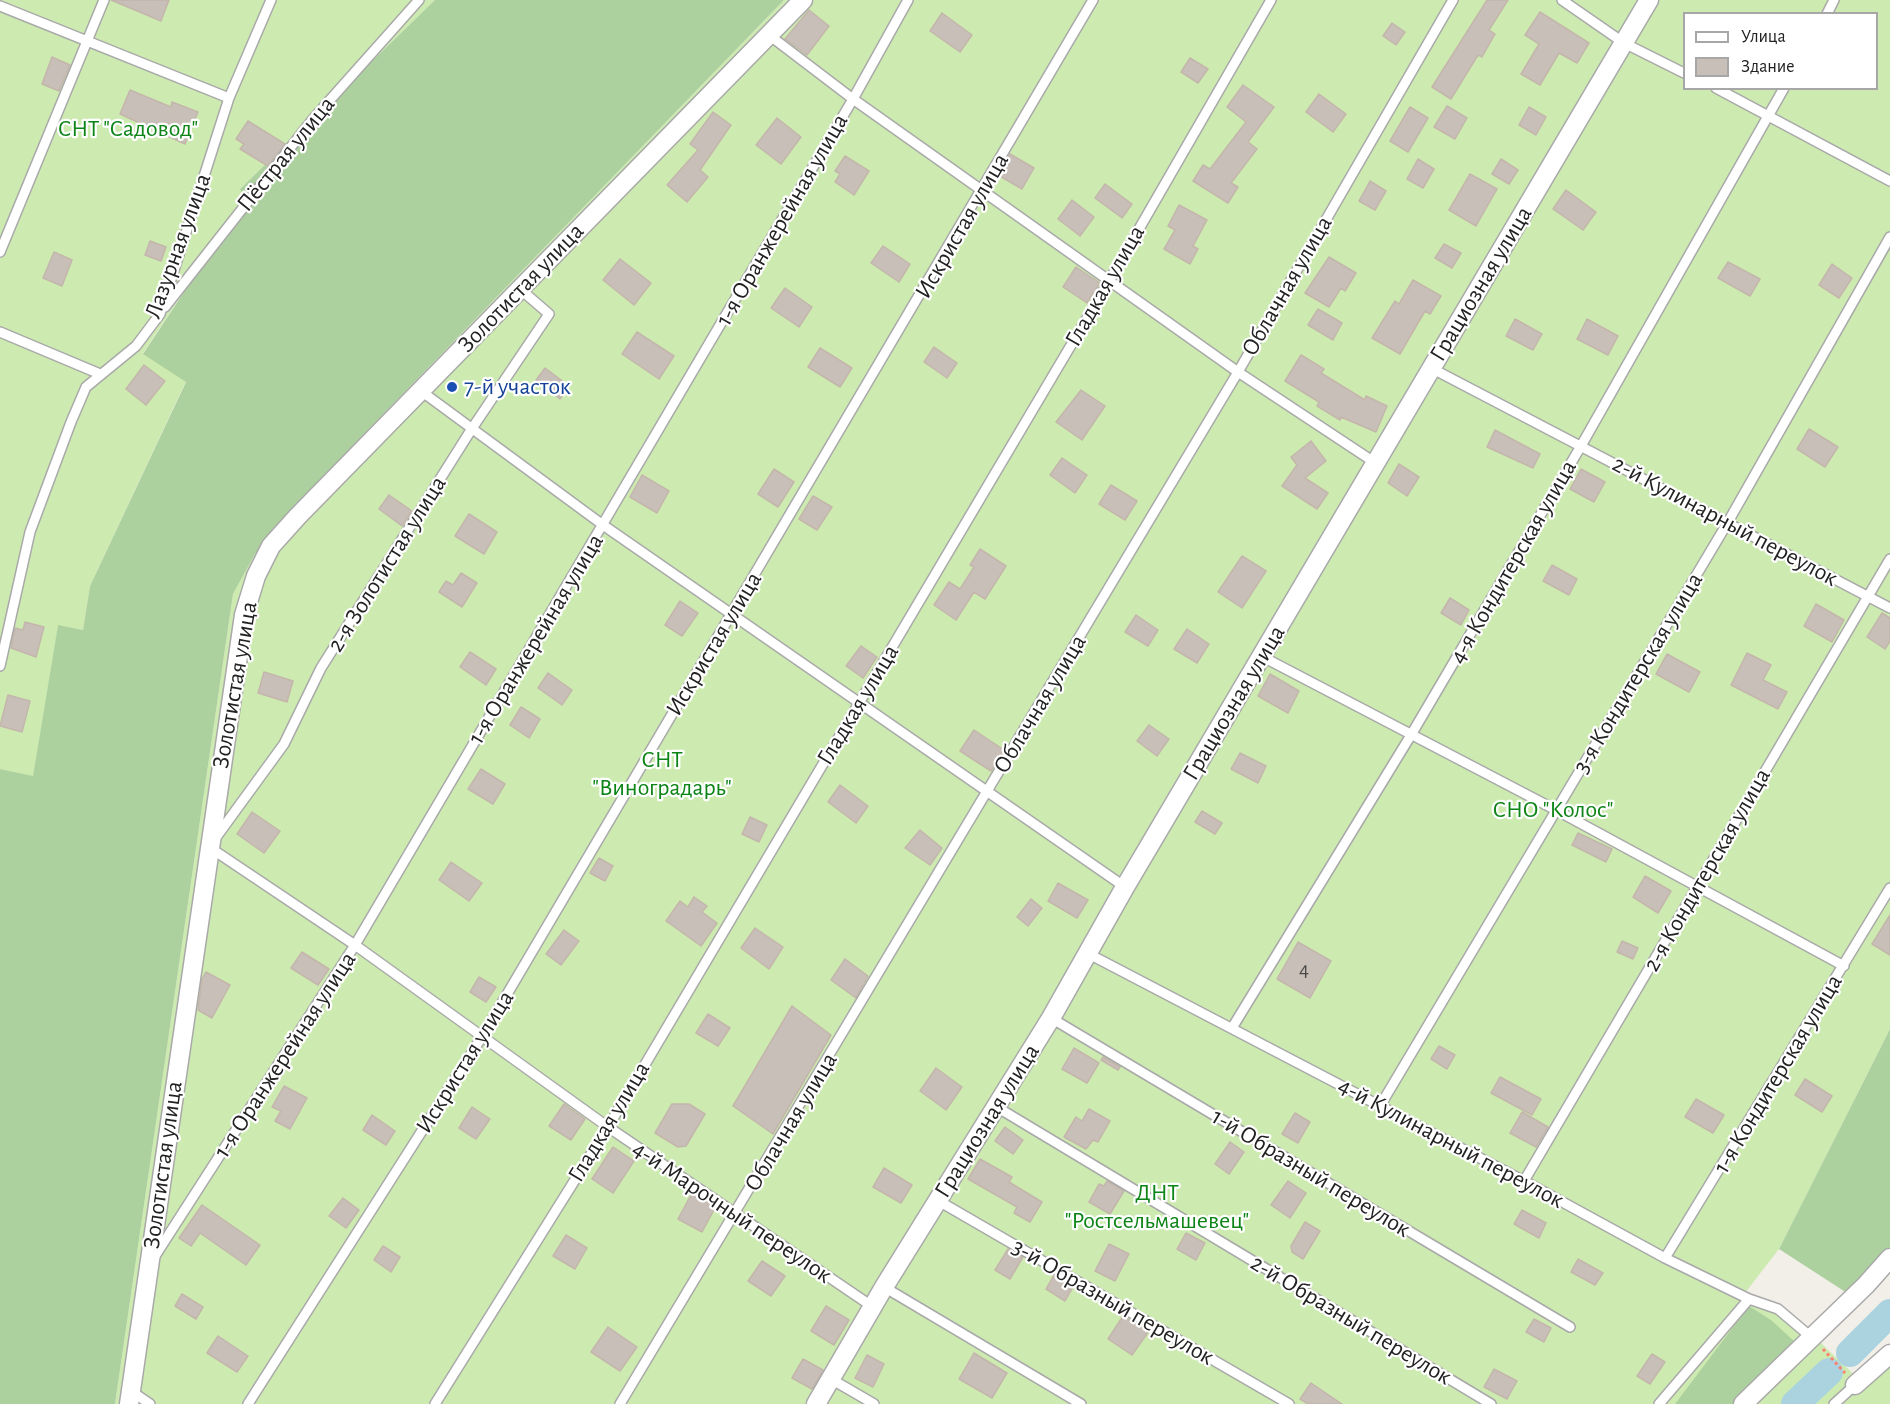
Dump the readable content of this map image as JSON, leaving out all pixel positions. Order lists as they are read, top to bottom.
{
  "streets": {
    "street": ["Грациозная улица", "Золотистая улица"],
    "lane": [
      "Пёстрая улица",
      "1-я Оранжерейная улица",
      "Искристая улица",
      "Лазурная улица",
      "Гладкая улица",
      "Облачная улица",
      "2-й Кулинарный переулок",
      "4-я Кондитерская улица",
      "2-я Золотистая улица",
      "3-я Кондитерская улица",
      "2-я Кондитерская улица",
      "1-я Кондитерская улица",
      "4-й Кулинарный переулок",
      "1-й Образный переулок",
      "4-й Марочный переулок",
      "3-й Образный переулок",
      "2-й Образный переулок"
    ]
  },
  "crossings": [
    ["Пёстрая улица", "Лазурная улица"],
    ["1-я Оранжерейная улица", "Золотистая улица"],
    ["1-я Оранжерейная улица", "4-й Марочный переулок"],
    ["Искристая улица", "4-й Марочный переулок"],
    ["Грациозная улица", "2-й Кулинарный переулок"],
    ["Грациозная улица", "4-й Кулинарный переулок"],
    ["Грациозная улица", "1-й Образный переулок"],
    ["Грациозная улица", "4-й Марочный переулок"],
    ["Грациозная улица", "3-й Образный переулок"],
    ["Грациозная улица", "2-й Образный переулок"],
    ["Гладкая улица", "4-й Марочный переулок"],
    ["Облачная улица", "4-й Марочный переулок"],
    ["Золотистая улица", "2-я Золотистая улица"],
    ["Золотистая улица", "4-й Марочный переулок"],
    ["2-й Кулинарный переулок", "4-я Кондитерская улица"],
    ["2-й Кулинарный переулок", "3-я Кондитерская улица"],
    ["2-й Кулинарный переулок", "2-я Кондитерская улица"],
    ["4-я Кондитерская улица", "4-й Кулинарный переулок"],
    ["2-я Золотистая улица", "4-й Марочный переулок"],
    ["3-я Кондитерская улица", "4-й Кулинарный переулок"],
    ["2-я Кондитерская улица", "4-й Кулинарный переулок"],
    ["1-я Кондитерская улица", "4-й Кулинарный переулок"]
  ],
  "parks": [
    "СНТ \"Садовод\"",
    "СНТ \"Виноградарь\"",
    "СНО \"Колос\"",
    "ДНТ \"Ростсельмашевец\""
  ],
  "places": ["7-й участок"],
  "house_numbers": ["4"],
  "legend": ["Улица", "Здание"]
}
